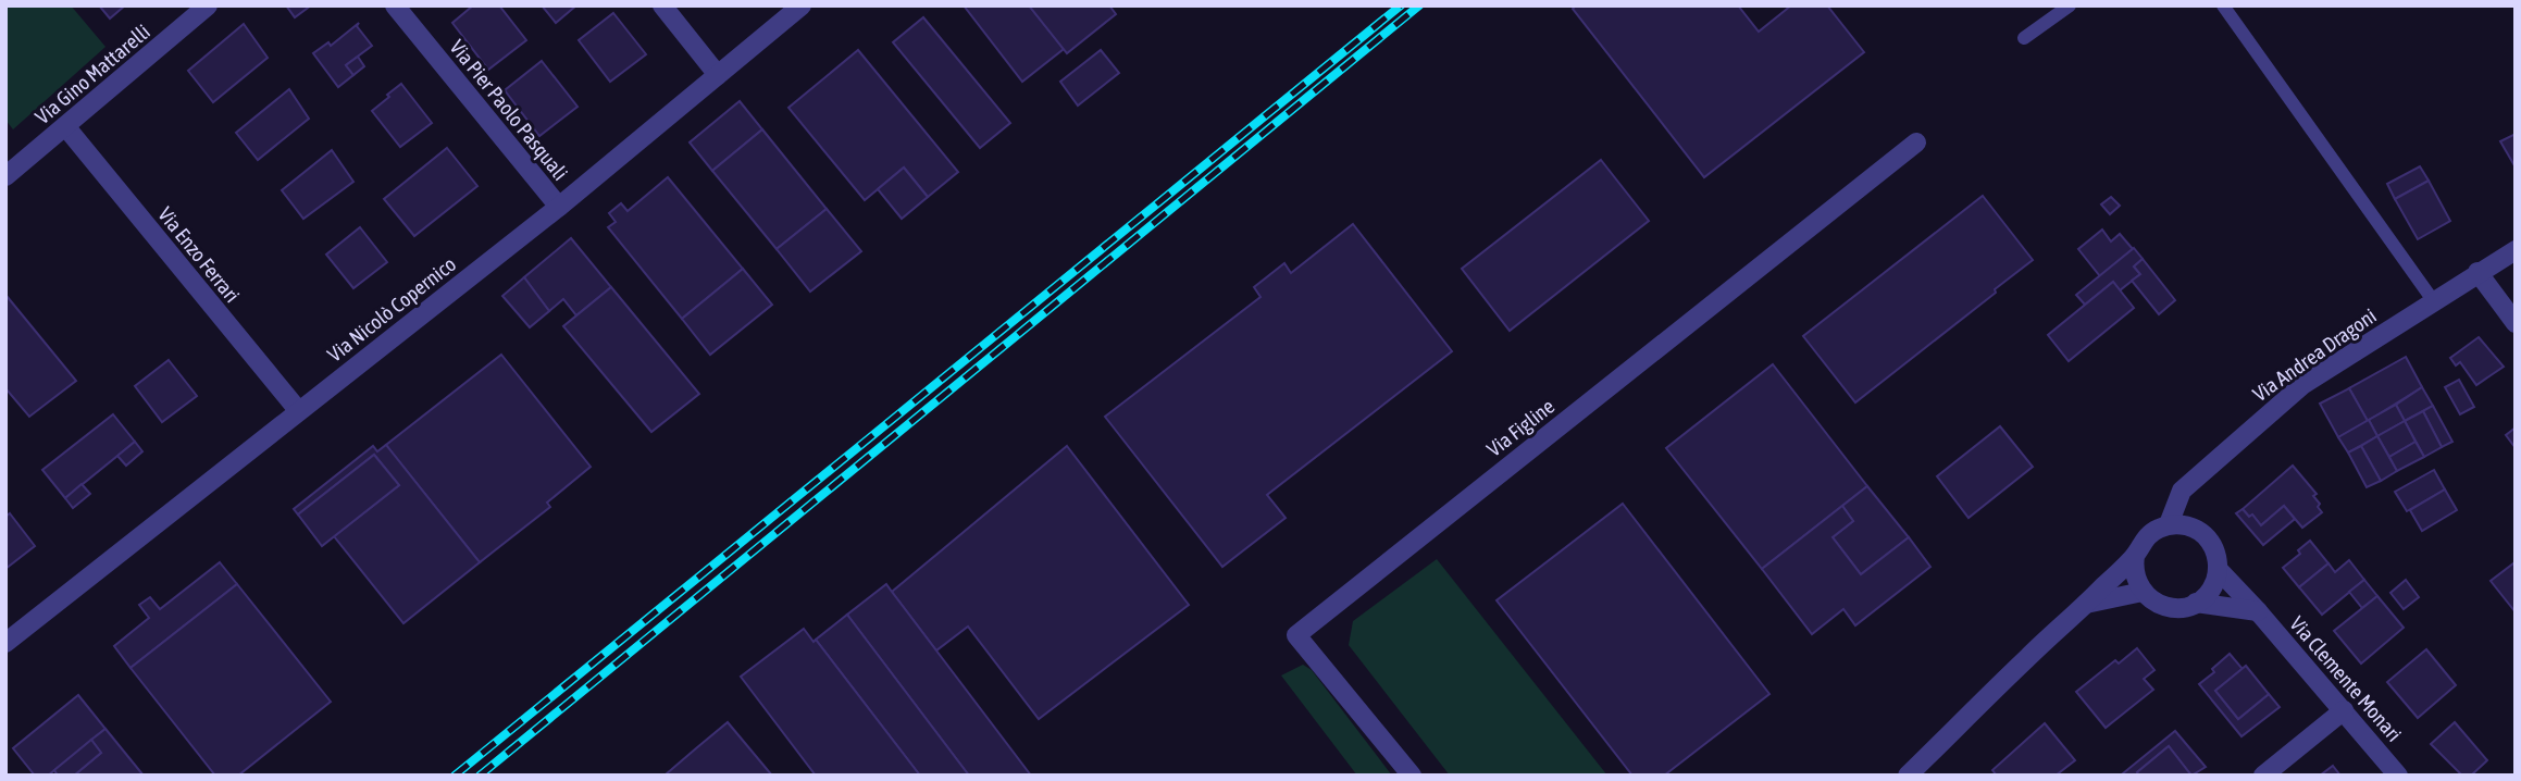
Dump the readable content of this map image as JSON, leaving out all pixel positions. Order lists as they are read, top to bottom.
{
  "streets": {
    "street": [
      "Via Gino Mattarelli",
      "Via Pier Paolo Pasquali",
      "Via Enzo Ferrari",
      "Via Nicolò Copernico",
      "Via Andrea Dragoni",
      "Via Figline",
      "Via Clemente Monari"
    ]
  },
  "crossings": [
    ["Via Gino Mattarelli", "Via Enzo Ferrari"],
    ["Via Pier Paolo Pasquali", "Via Nicolò Copernico"],
    ["Via Enzo Ferrari", "Via Nicolò Copernico"],
    ["Via Andrea Dragoni", "Via Clemente Monari"]
  ]
}
